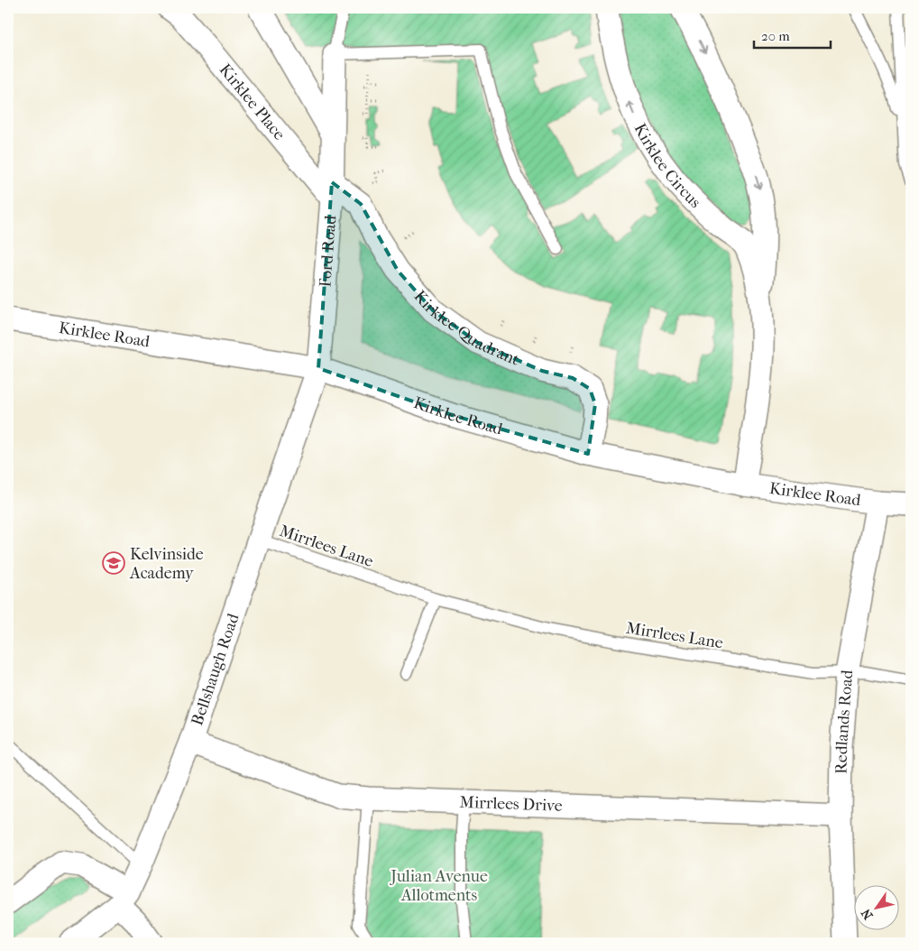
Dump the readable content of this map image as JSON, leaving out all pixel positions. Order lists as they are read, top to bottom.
{
  "streets": {
    "street": [
      "Kirklee Place",
      "Kirklee Circus",
      "Ford Road",
      "Kirklee Quadrant",
      "Kirklee Road",
      "Bellshaugh Road",
      "Redlands Road",
      "Mirrlees Drive"
    ],
    "lane": ["Mirrlees Lane"]
  },
  "crossings": [
    ["Kirklee Place", "Ford Road"],
    ["Kirklee Place", "Kirklee Quadrant"],
    ["Kirklee Circus", "Kirklee Road"],
    ["Ford Road", "Kirklee Quadrant"],
    ["Ford Road", "Kirklee Road"],
    ["Ford Road", "Bellshaugh Road"],
    ["Kirklee Quadrant", "Kirklee Road"],
    ["Kirklee Road", "Bellshaugh Road"],
    ["Kirklee Road", "Redlands Road"],
    ["Mirrlees Lane", "Bellshaugh Road"],
    ["Mirrlees Lane", "Redlands Road"],
    ["Bellshaugh Road", "Mirrlees Drive"],
    ["Redlands Road", "Mirrlees Drive"]
  ],
  "parks": ["Julian Avenue Allotments"],
  "places": {
    "school or university": ["Kelvinside Academy"]
  },
  "scale_bar": "20 m",
  "north": "bottom left"
}
